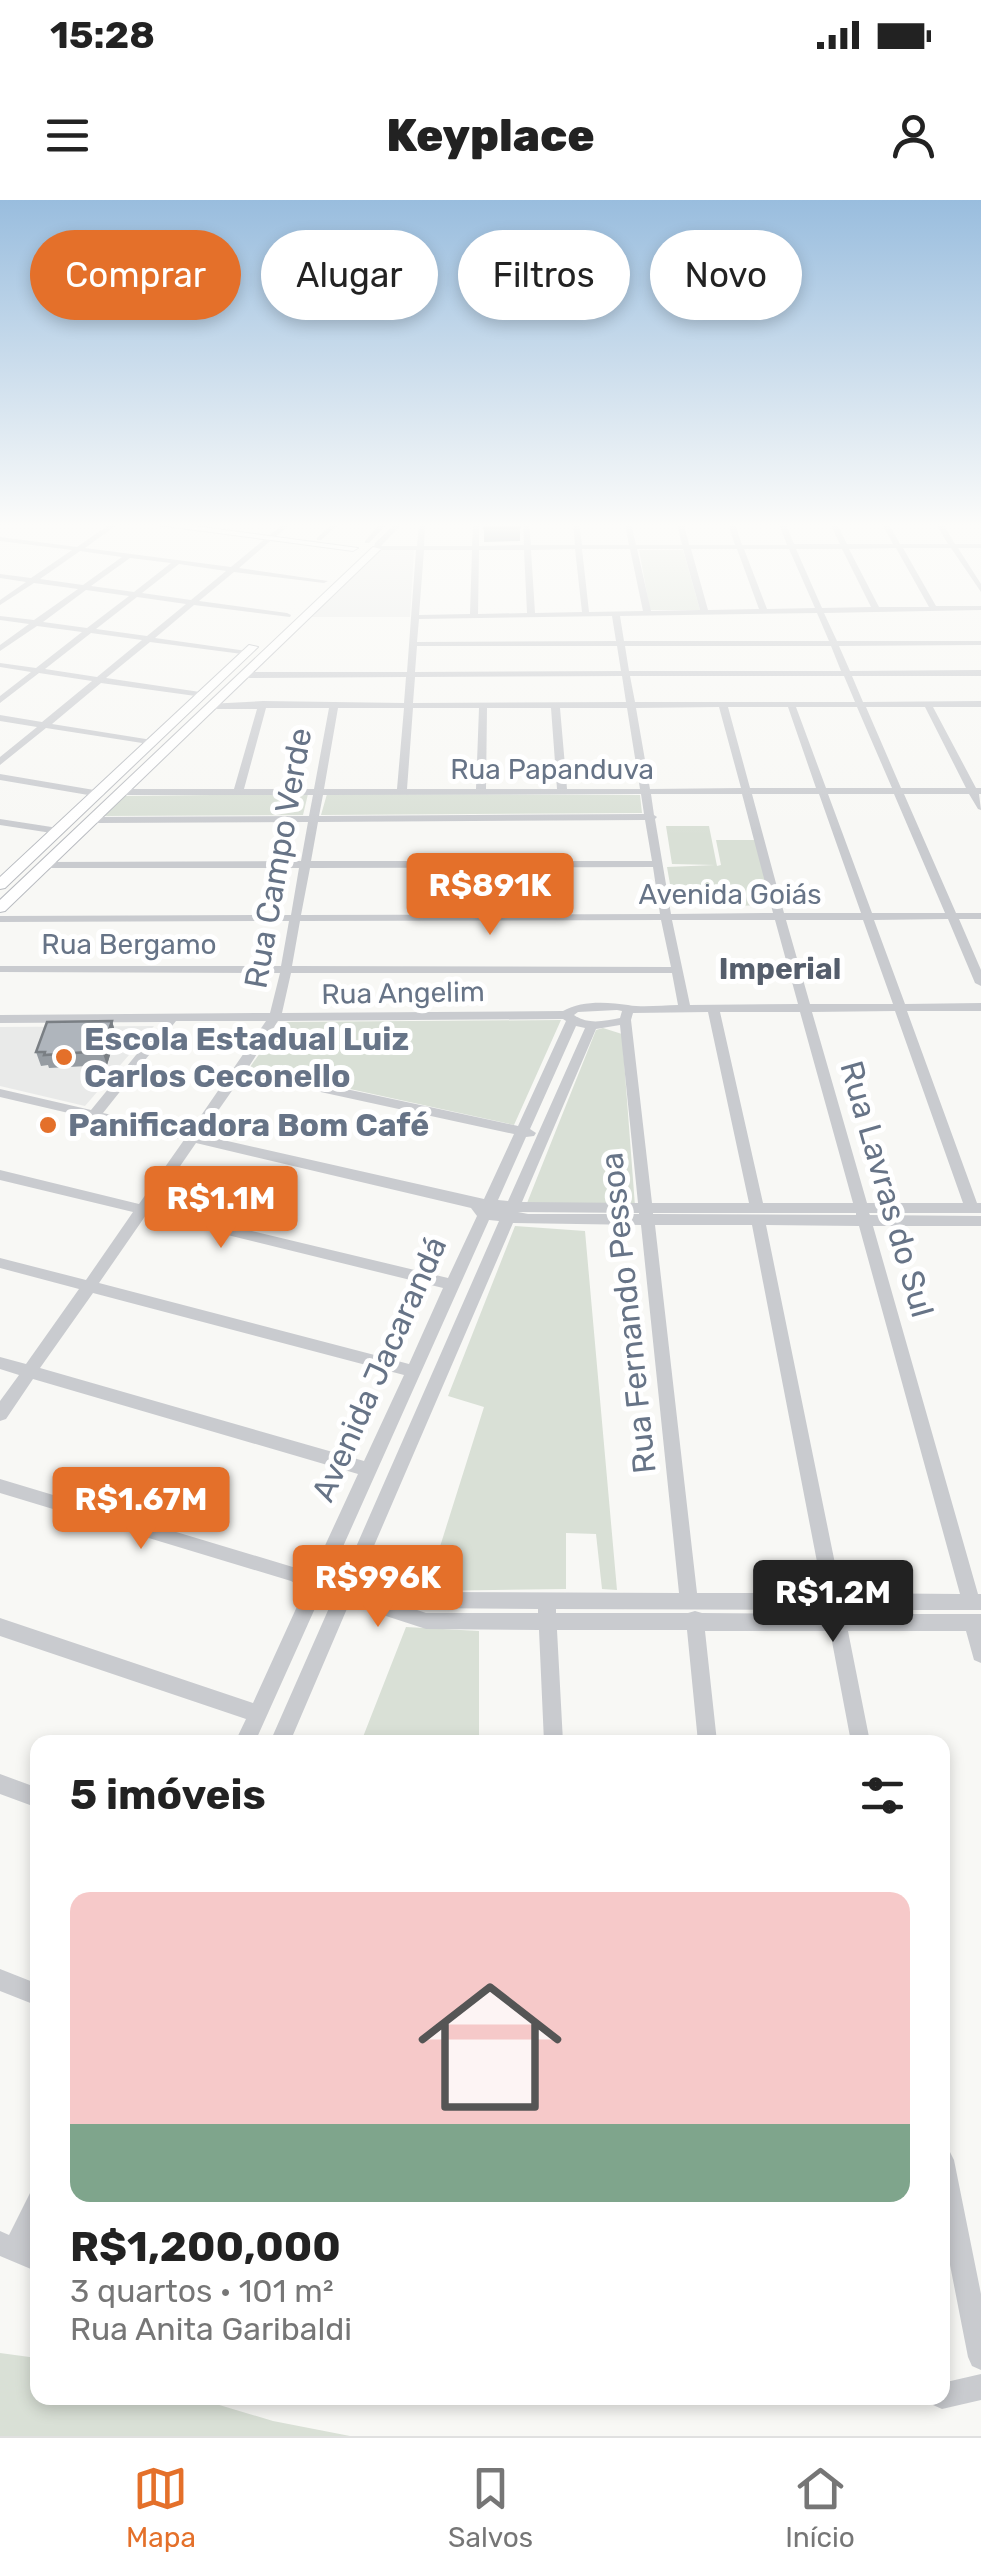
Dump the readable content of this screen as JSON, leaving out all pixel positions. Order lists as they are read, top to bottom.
{
  "streets": {
    "street": [
      "Rua Papanduva",
      "Rua Campo Verde",
      "Avenida Goiás",
      "Rua Bergamo",
      "Rua Angelim",
      "Rua Lavras do Sul",
      "Rua Fernando Pessoa",
      "Avenida Jacarandá"
    ]
  },
  "crossings": [
    ["Rua Papanduva", "Rua Campo Verde"],
    ["Rua Papanduva", "Rua Lavras do Sul"],
    ["Rua Campo Verde", "Avenida Goiás"],
    ["Rua Campo Verde", "Rua Bergamo"],
    ["Rua Campo Verde", "Rua Angelim"],
    ["Avenida Goiás", "Rua Lavras do Sul"],
    ["Rua Angelim", "Avenida Jacarandá"]
  ],
  "districts": ["Imperial"],
  "places": ["Escola Estadual Luiz Carlos Ceconello", "Panificadora Bom Café"],
  "page": {
    "status": "15:28",
    "header": "Keyplace",
    "chip": [
      "Comprar",
      "Alugar",
      "Filtros",
      "Novo"
    ],
    "price": [
      "R$891K",
      "R$1.1M",
      "R$1.67M",
      "R$996K",
      "R$1.2M"
    ],
    "heading": "5 imóveis",
    "list": [
      {
        "name": "R$1,200,000",
        "note": "3 quartos · 101 m² · Rua Anita Garibaldi"
      }
    ],
    "tabs": ["Mapa", "Salvos", "Início"]
  }
}
